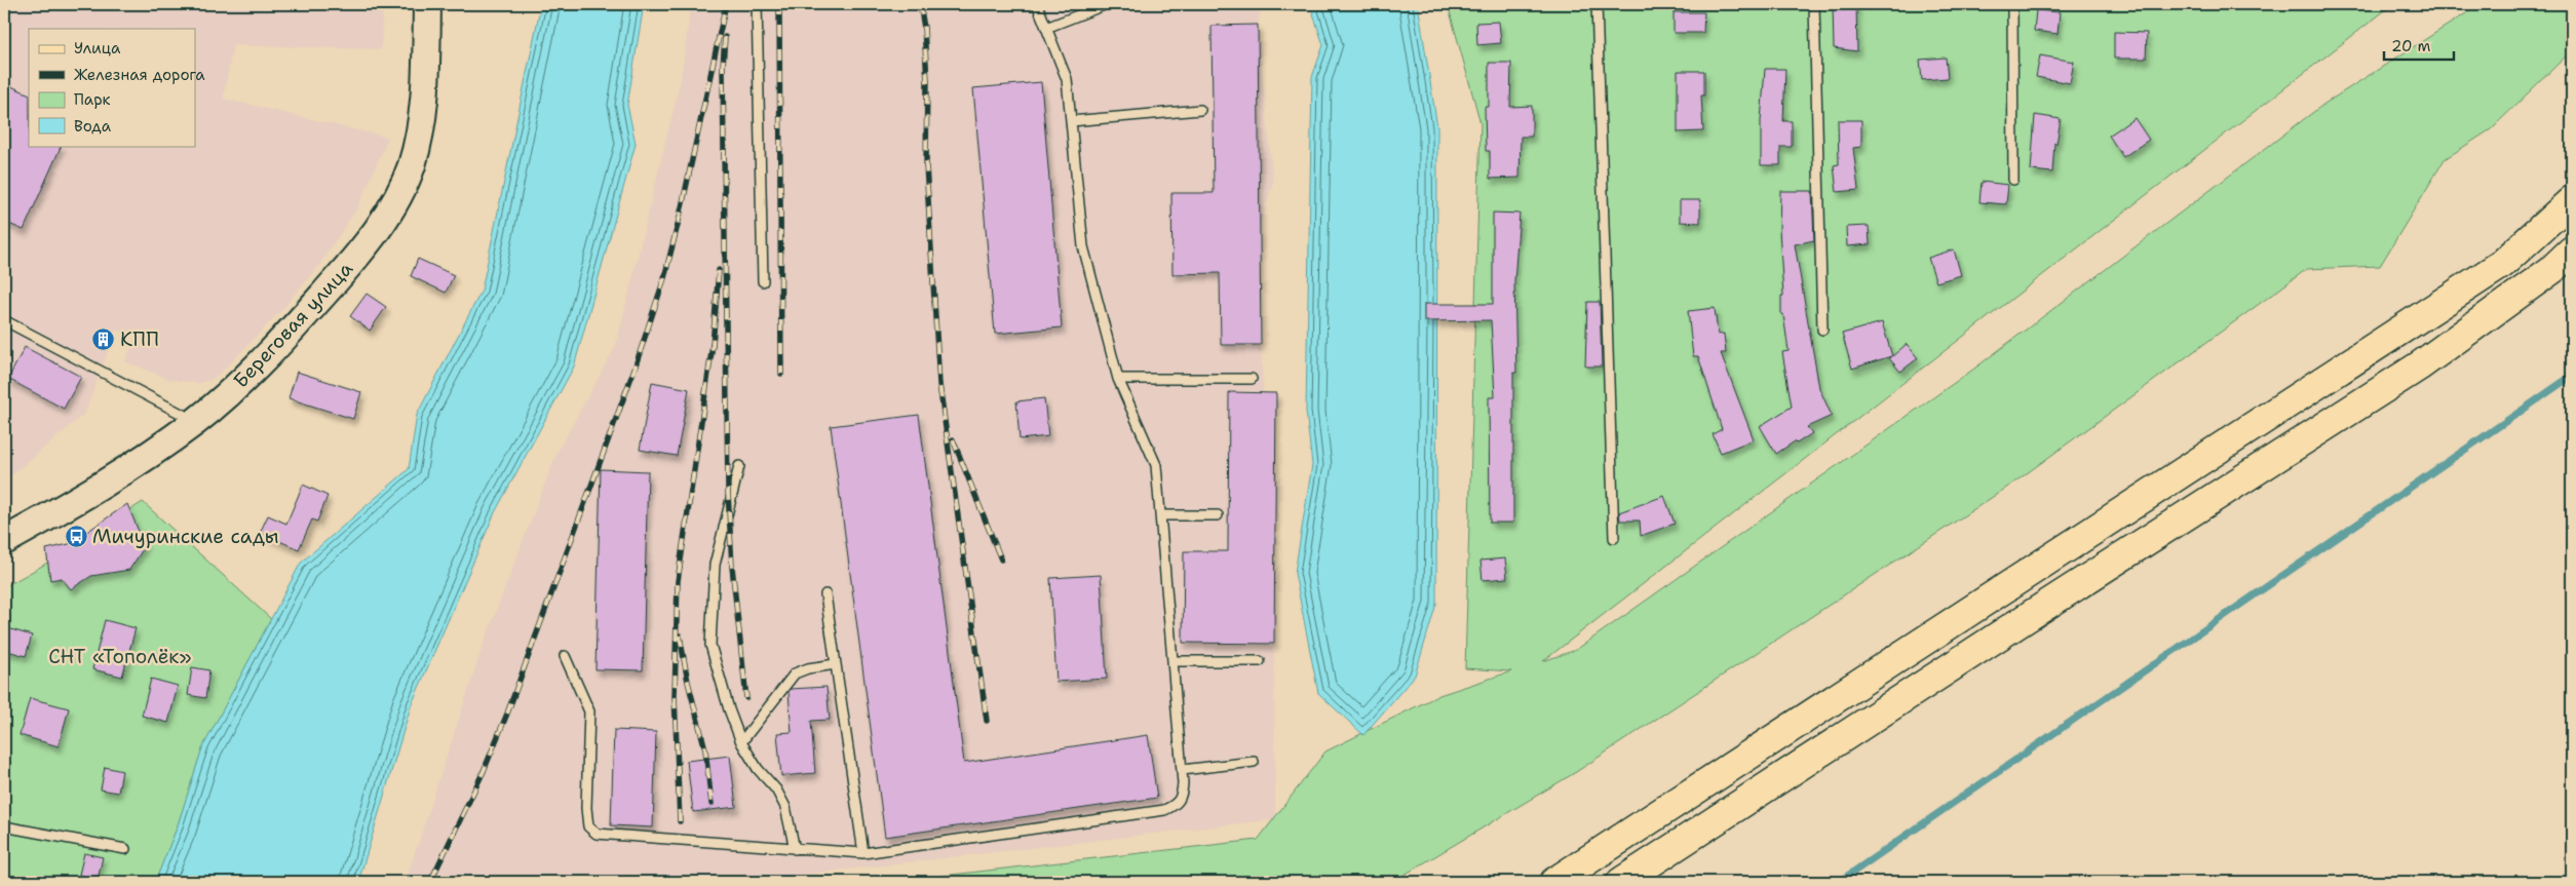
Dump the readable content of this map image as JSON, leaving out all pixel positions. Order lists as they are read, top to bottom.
{
  "streets": {
    "street": ["Береговая улица"]
  },
  "parks": ["СНТ «Тополёк»"],
  "places": {
    "building": ["КПП"],
    "bus stop": ["Мичуринские сады"]
  },
  "legend": [
    "Улица",
    "Железная дорога",
    "Парк",
    "Вода"
  ],
  "scale_bar": "20 m"
}
